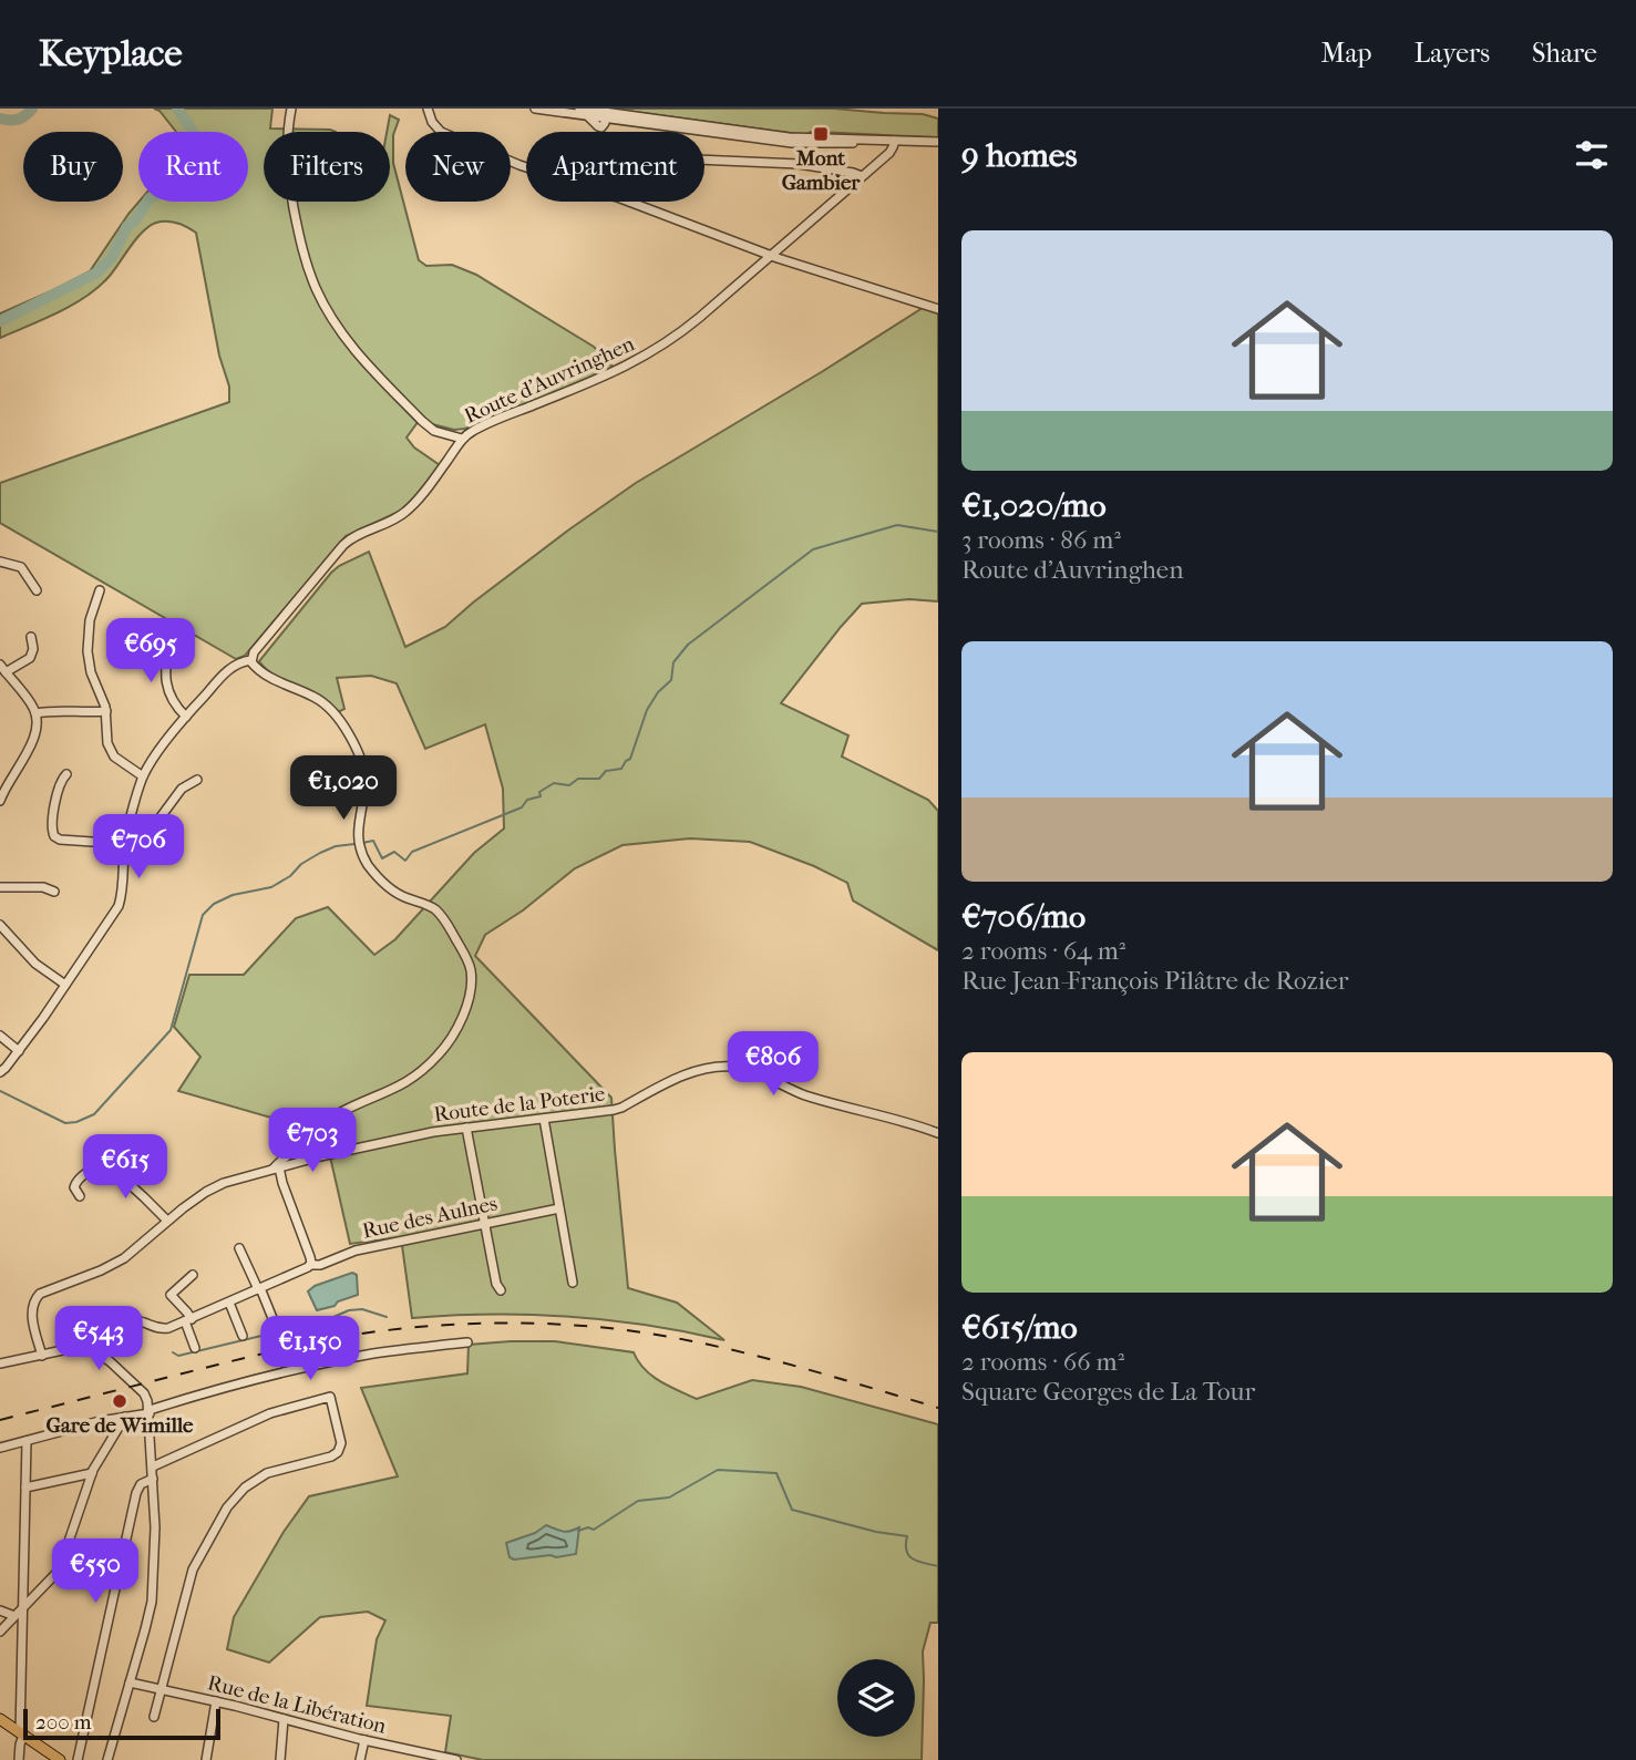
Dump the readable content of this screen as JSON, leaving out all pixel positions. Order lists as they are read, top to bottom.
{
  "streets": {
    "street": [
      "Route d'Auvringhen",
      "Route de la Poterie",
      "Rue des Aulnes",
      "Rue de la Libération"
    ]
  },
  "places": {
    "transit": ["Mont Gambier"],
    "other": ["Gare de Wimille"]
  },
  "scale_bar": "200 m",
  "page": {
    "header": "Keyplace",
    "nav": ["Map", "Layers", "Share"],
    "heading": "9 homes",
    "chip": [
      "Buy",
      "Rent",
      "Filters",
      "New",
      "Apartment"
    ],
    "list": [
      {
        "name": "€1,020/mo",
        "note": "3 rooms · 86 m² · Route d'Auvringhen"
      },
      {
        "name": "€706/mo",
        "note": "2 rooms · 64 m² · Rue Jean-François Pilâtre de Rozier"
      },
      {
        "name": "€615/mo",
        "note": "2 rooms · 66 m² · Square Georges de La Tour"
      }
    ],
    "price": [
      "€695",
      "€1,020",
      "€706",
      "€806",
      "€703",
      "€615",
      "€543",
      "€1,150",
      "€550"
    ],
    "scale": "200 m"
  }
}
